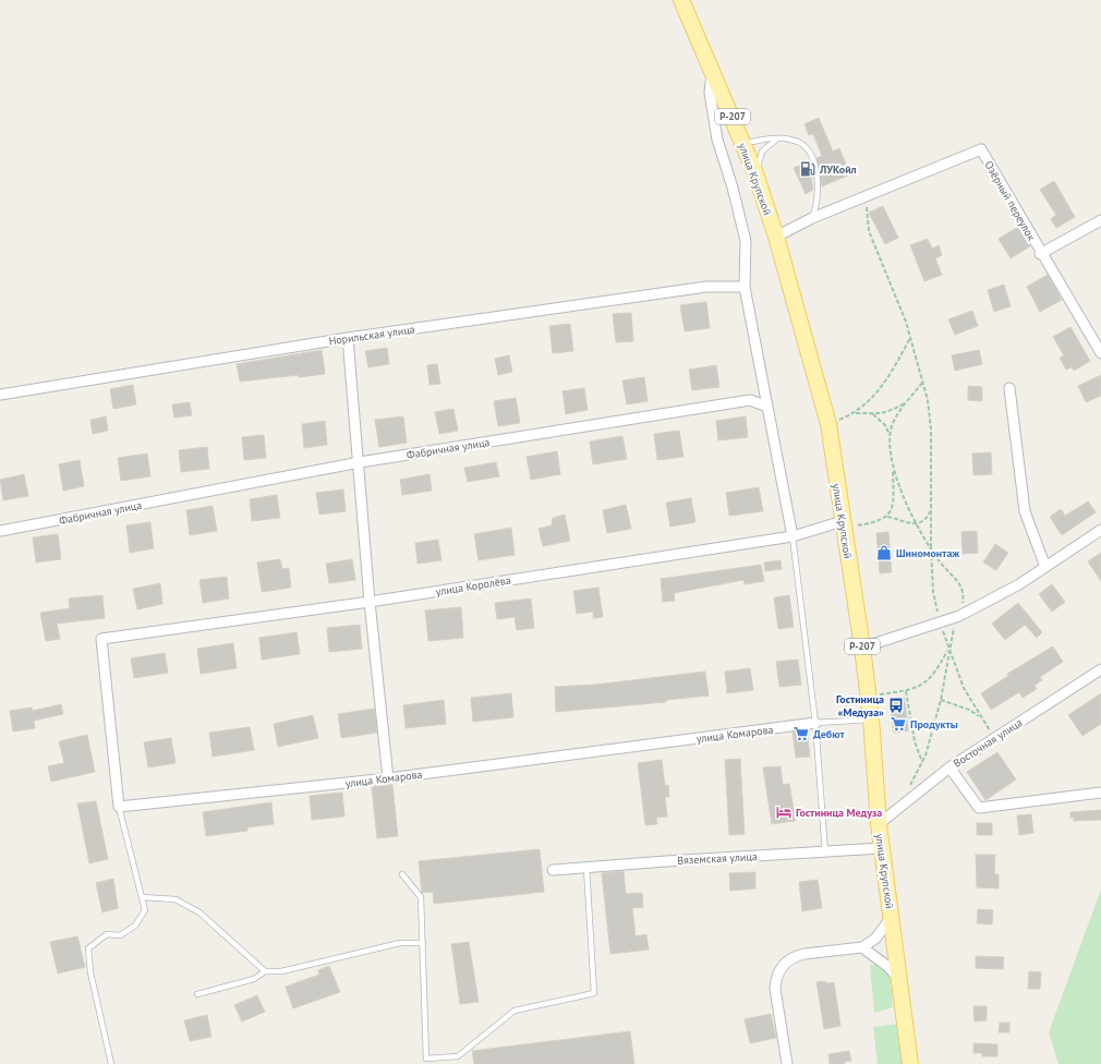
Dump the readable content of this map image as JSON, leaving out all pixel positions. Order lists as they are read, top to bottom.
{
  "streets": {
    "main road": ["Р-207", "улица Крупской"],
    "street": [
      "Озёрный переулок",
      "Норильская улица",
      "Фабричная улица",
      "улица Королёва",
      "улица Комарова",
      "Восточная улица",
      "Вяземская улица"
    ]
  },
  "crossings": [
    ["улица Крупской", "Озёрный переулок"],
    ["улица Крупской", "улица Королёва"],
    ["улица Крупской", "Восточная улица"],
    ["улица Крупской", "Вяземская улица"],
    ["улица Королёва", "улица Комарова"]
  ],
  "places": {
    "fuel station": ["ЛУКойл"],
    "shop": ["Шиномонтаж"],
    "bus stop": ["Гостиница «Медуза»"],
    "supermarket": ["Продукты", "Дебют"],
    "hotel": ["Гостиница Медуза"]
  }
}
